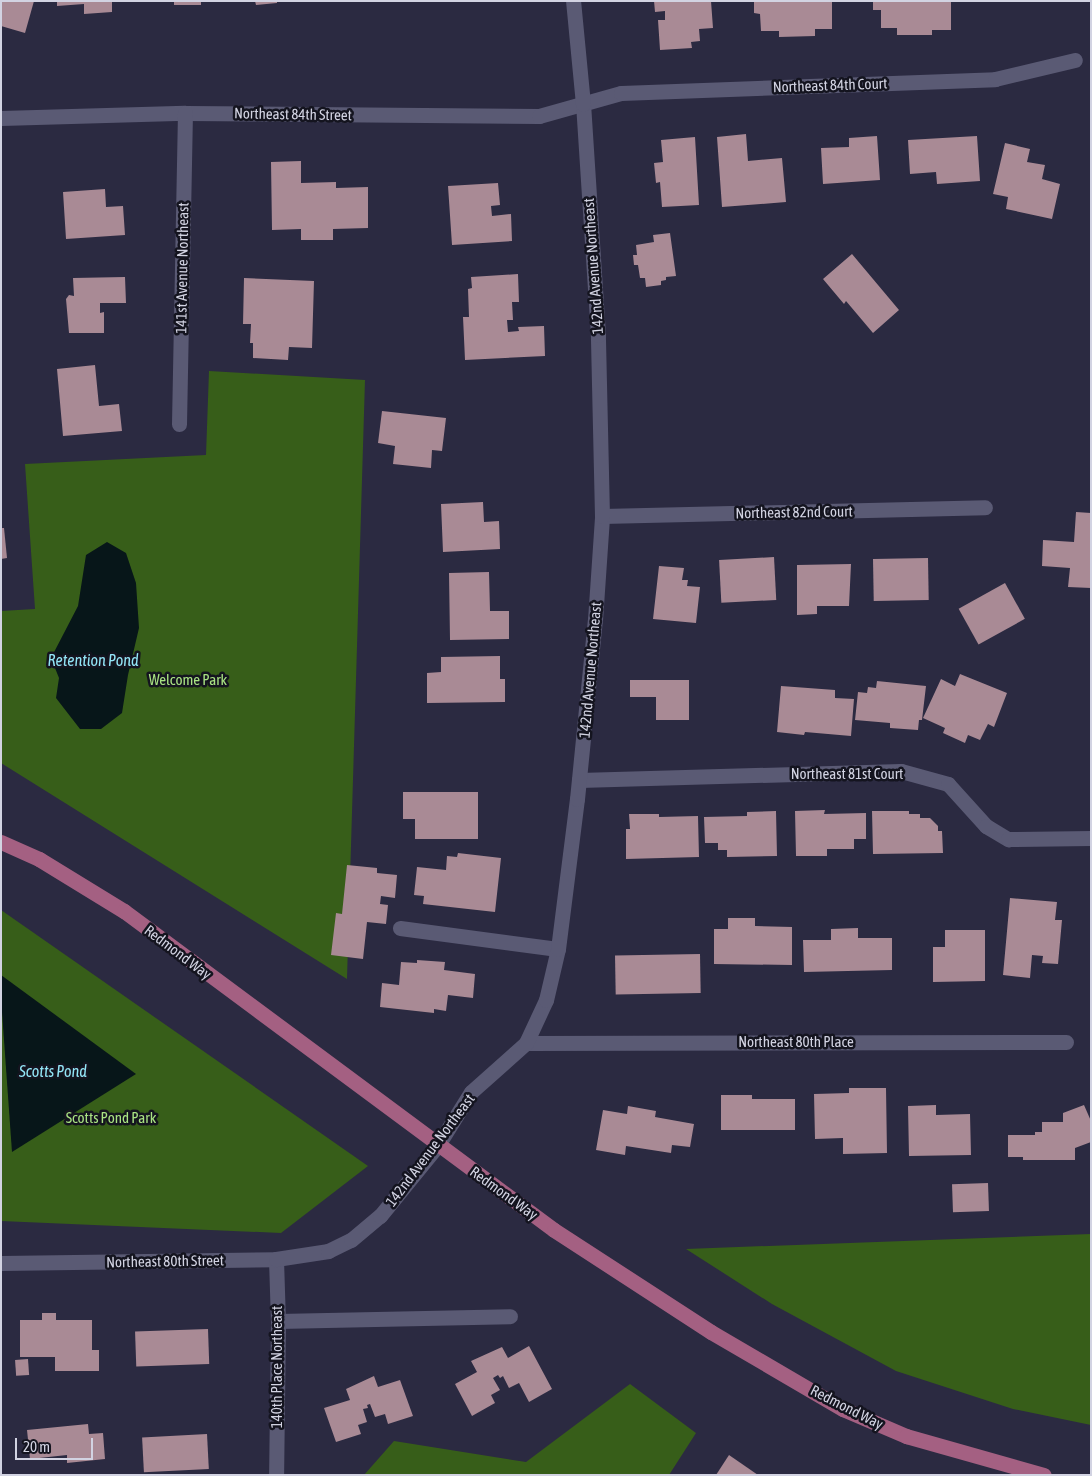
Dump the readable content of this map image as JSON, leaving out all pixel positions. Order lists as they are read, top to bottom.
{
  "streets": {
    "main road": ["Redmond Way"],
    "street": [
      "Northeast 84th Court",
      "Northeast 84th Street",
      "142nd Avenue Northeast",
      "141st Avenue Northeast",
      "Northeast 82nd Court",
      "Northeast 81st Court",
      "Northeast 80th Place",
      "Northeast 80th Street",
      "140th Place Northeast"
    ]
  },
  "crossings": [
    ["Northeast 84th Court", "Northeast 84th Street"],
    ["Northeast 84th Court", "142nd Avenue Northeast"],
    ["Northeast 84th Street", "142nd Avenue Northeast"],
    ["Northeast 84th Street", "141st Avenue Northeast"],
    ["142nd Avenue Northeast", "Northeast 82nd Court"],
    ["142nd Avenue Northeast", "Northeast 81st Court"],
    ["142nd Avenue Northeast", "Redmond Way"],
    ["142nd Avenue Northeast", "Northeast 80th Place"],
    ["142nd Avenue Northeast", "Northeast 80th Street"],
    ["Northeast 80th Street", "140th Place Northeast"]
  ],
  "water": ["Retention Pond", "Scotts Pond"],
  "parks": ["Welcome Park", "Scotts Pond Park"],
  "scale_bar": "20 m"
}
